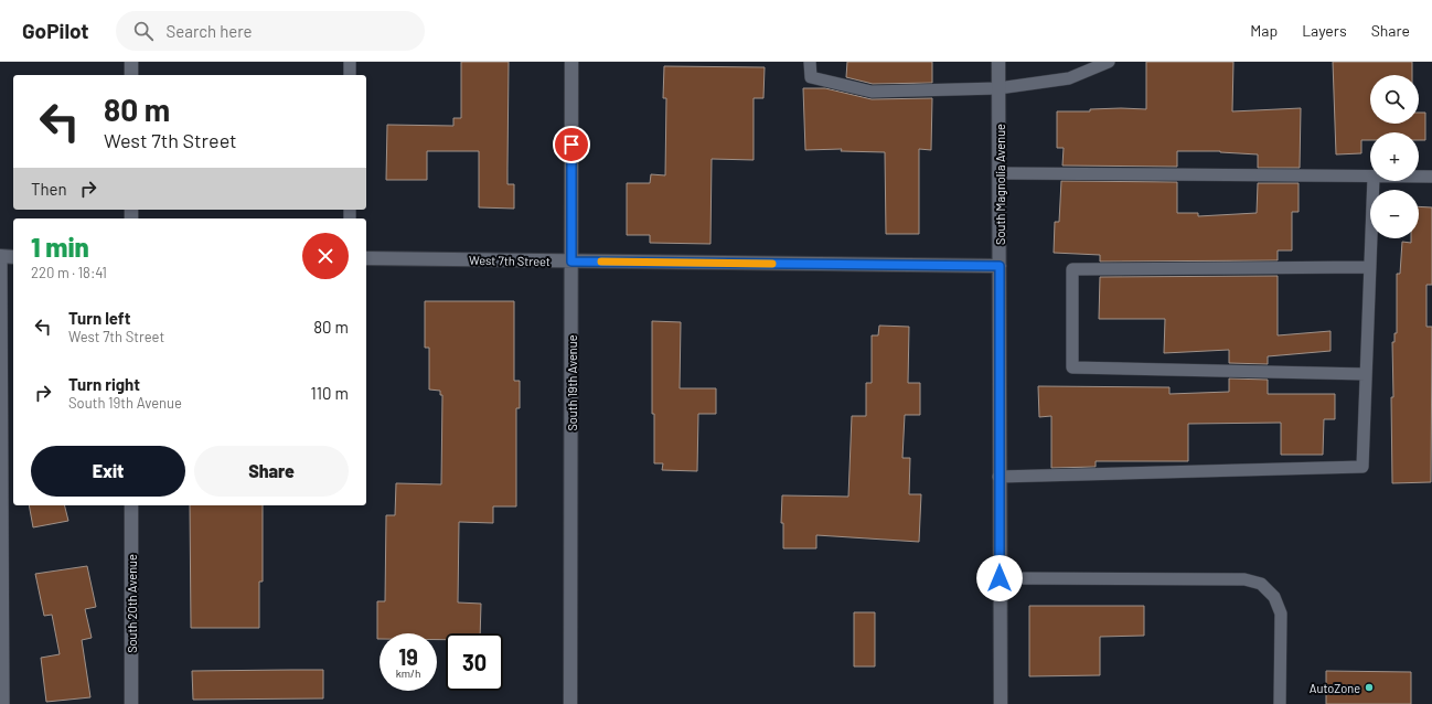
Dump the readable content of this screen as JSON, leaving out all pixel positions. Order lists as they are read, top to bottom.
{
  "streets": {
    "street": [
      "South Magnolia Avenue",
      "West 7th Street",
      "South 19th Avenue",
      "South 20th Avenue"
    ]
  },
  "crossings": [
    ["South Magnolia Avenue", "West 7th Street"],
    ["West 7th Street", "South 19th Avenue"]
  ],
  "places": ["AutoZone"],
  "page": {
    "header": "GoPilot",
    "search": "Search here",
    "nav": ["Map", "Layers", "Share"],
    "map_buttons": ["+", "−"],
    "turn": ["80 m", "West 7th Street"],
    "then": "Then",
    "heading": ["1 min", "220 m · 18:41"],
    "list": [
      {
        "name": "Turn left",
        "note": "West 7th Street",
        "value": "80 m"
      },
      {
        "name": "Turn right",
        "note": "South 19th Avenue",
        "value": "110 m"
      }
    ],
    "buttons": ["Exit", "Share"],
    "speed": "19 km/h",
    "limit": "30"
  }
}
